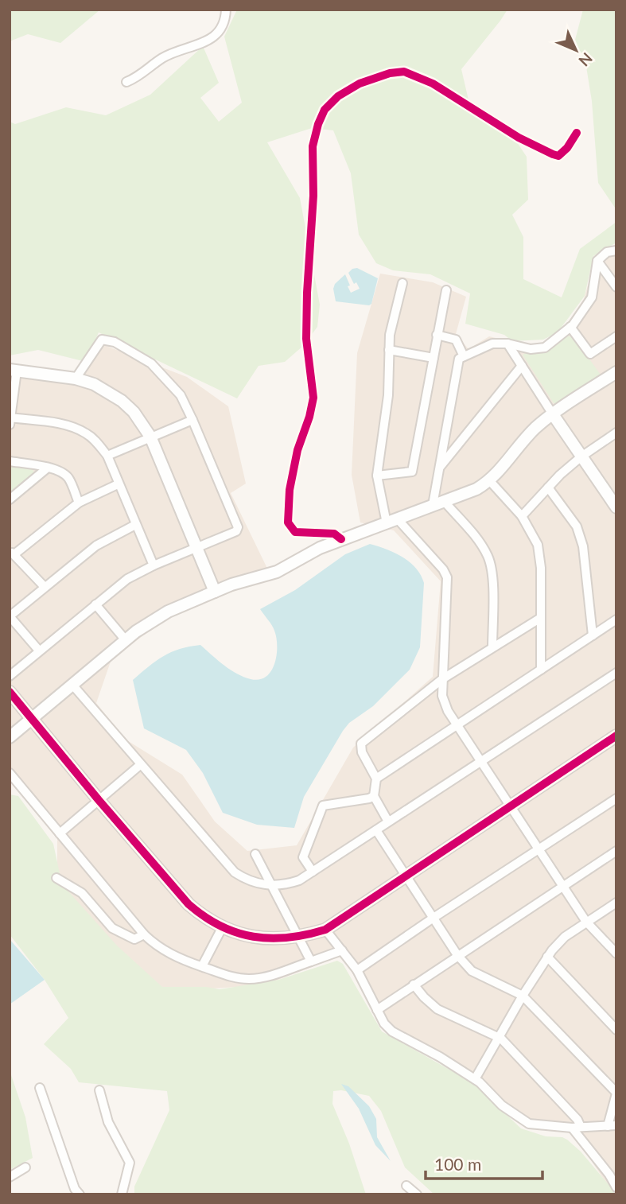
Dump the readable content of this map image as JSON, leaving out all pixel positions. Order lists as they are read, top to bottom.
{
  "scale_bar": "100 m",
  "north": "bottom right"
}
